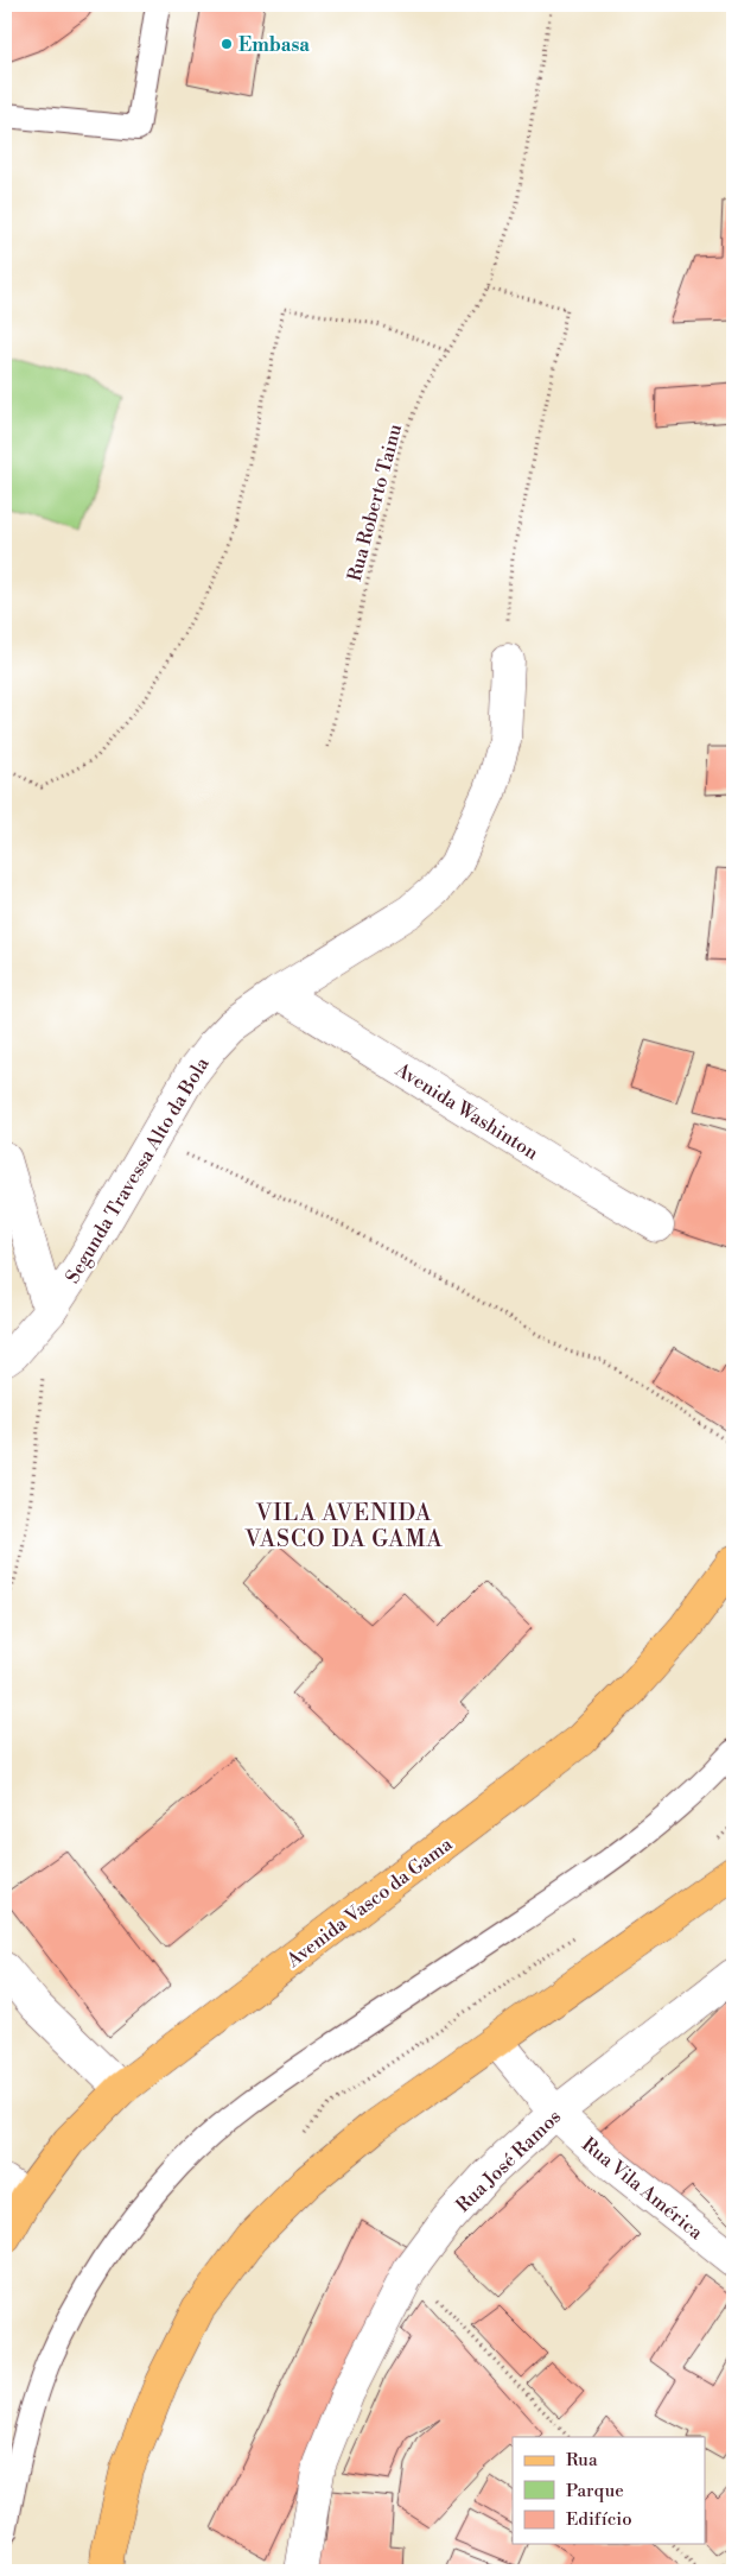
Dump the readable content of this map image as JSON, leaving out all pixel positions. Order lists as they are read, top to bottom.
{
  "streets": {
    "main road": ["Avenida Vasco da Gama"],
    "street": [
      "Avenida Washinton",
      "Segunda Travessa Alto da Bola",
      "Rua José Ramos",
      "Rua Vila América"
    ],
    "path": ["Rua Roberto Tainu"]
  },
  "crossings": [
    ["Avenida Washinton", "Segunda Travessa Alto da Bola"],
    ["Rua José Ramos", "Rua Vila América"]
  ],
  "districts": ["VILA AVENIDA VASCO DA GAMA"],
  "places": ["Embasa"],
  "legend": ["Rua", "Parque", "Edifício"]
}
